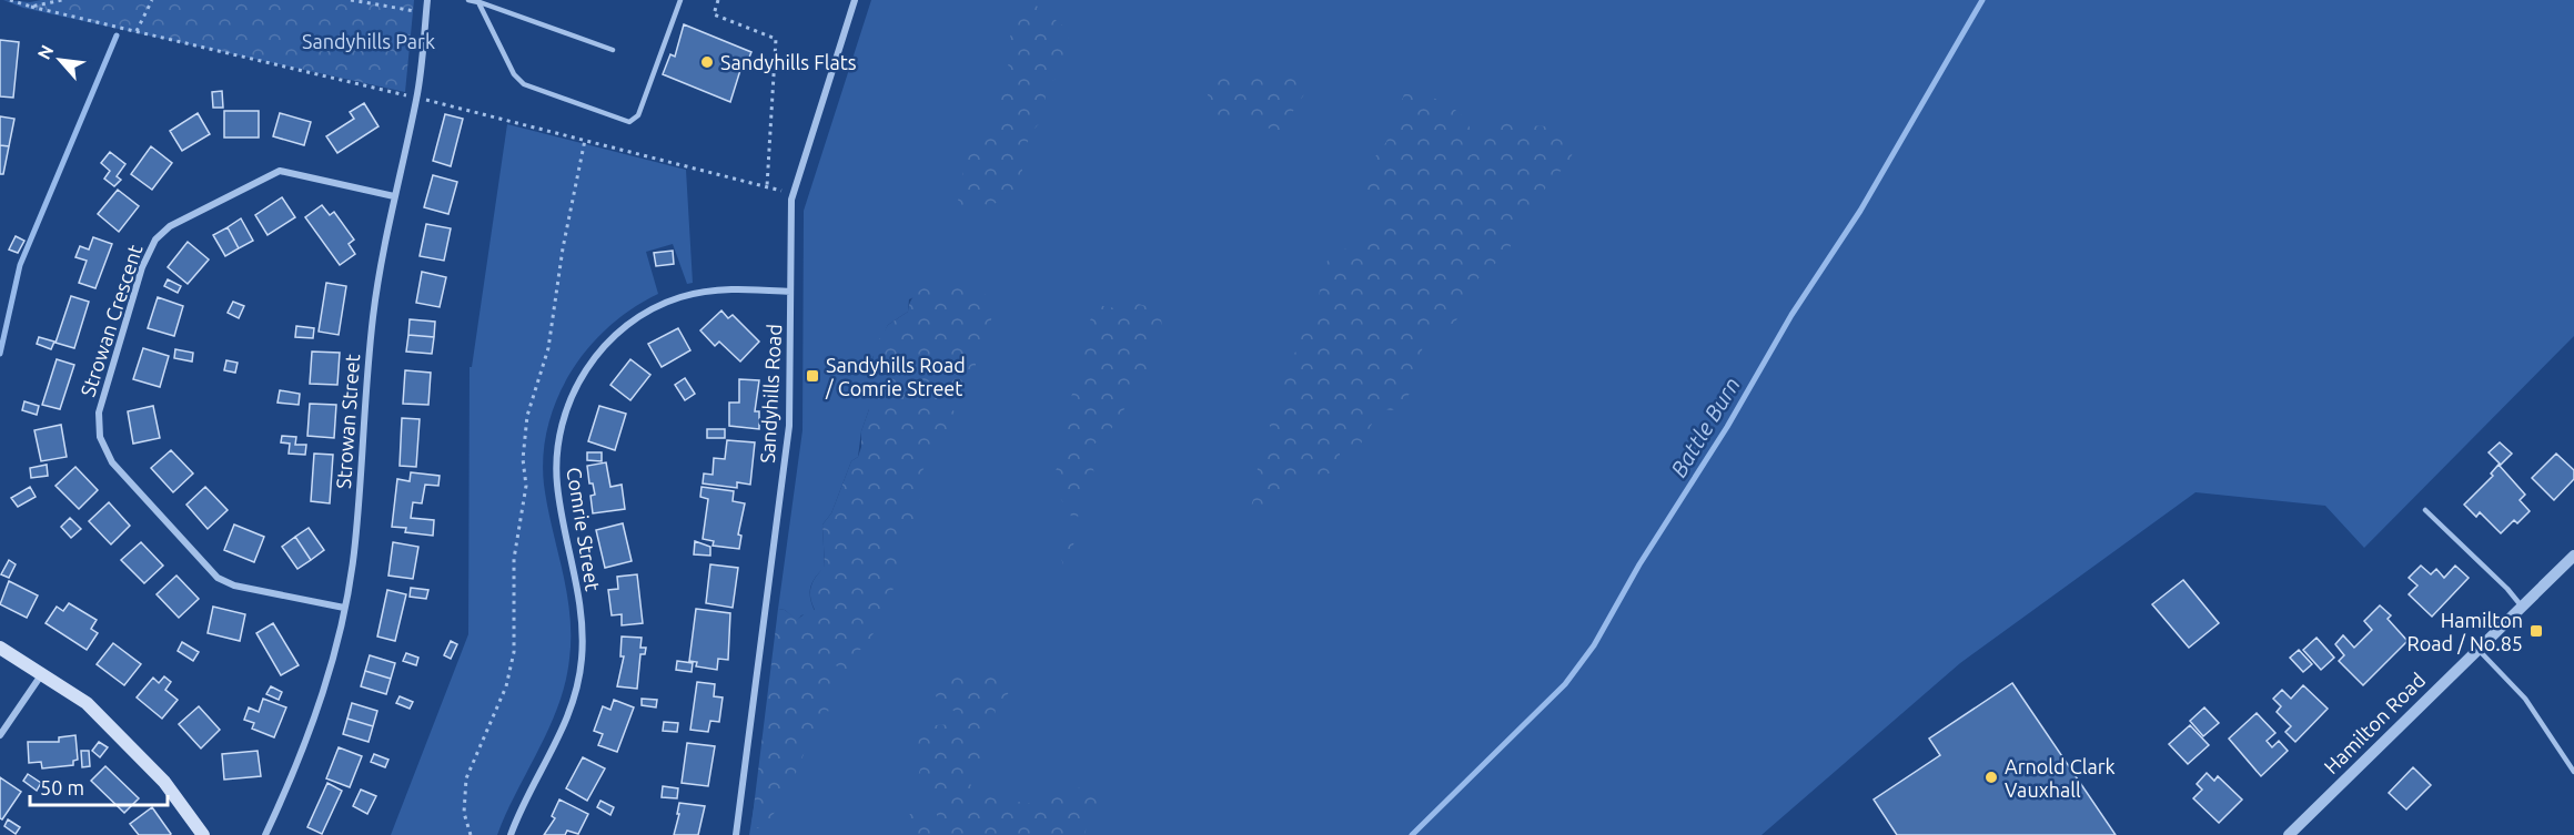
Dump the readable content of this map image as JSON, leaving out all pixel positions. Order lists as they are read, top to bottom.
{
  "streets": {
    "street": [
      "Strowan Crescent",
      "Sandyhills Road",
      "Strowan Street",
      "Comrie Street",
      "Hamilton Road"
    ]
  },
  "crossings": [
    ["Strowan Crescent", "Strowan Street"],
    ["Sandyhills Road", "Comrie Street"]
  ],
  "water": ["Battle Burn"],
  "parks": ["Sandyhills Park"],
  "places": {
    "other": ["Sandyhills Flats", "Arnold Clark Vauxhall"],
    "transit": ["Sandyhills Road / Comrie Street", "Hamilton Road / No.85"]
  },
  "scale_bar": "50 m",
  "north": "top left"
}
